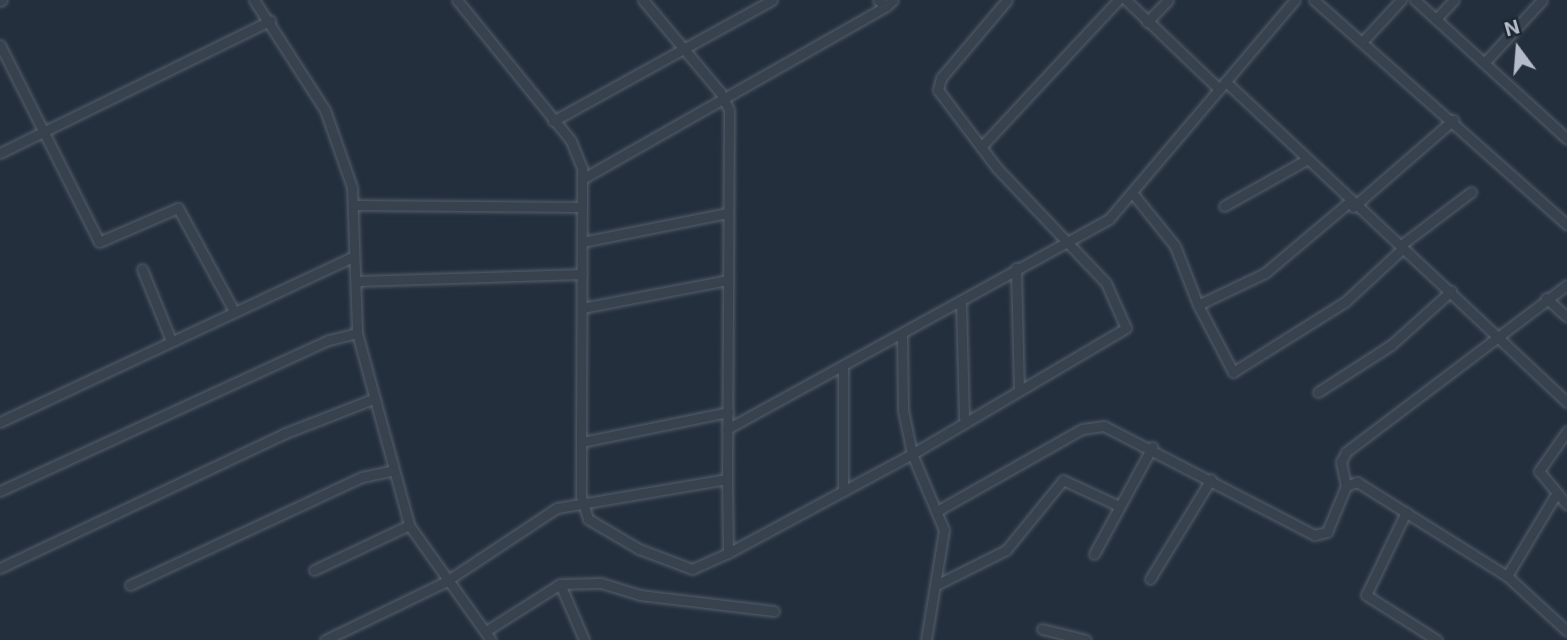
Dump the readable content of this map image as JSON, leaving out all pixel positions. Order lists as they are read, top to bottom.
{
  "north": "top"
}
